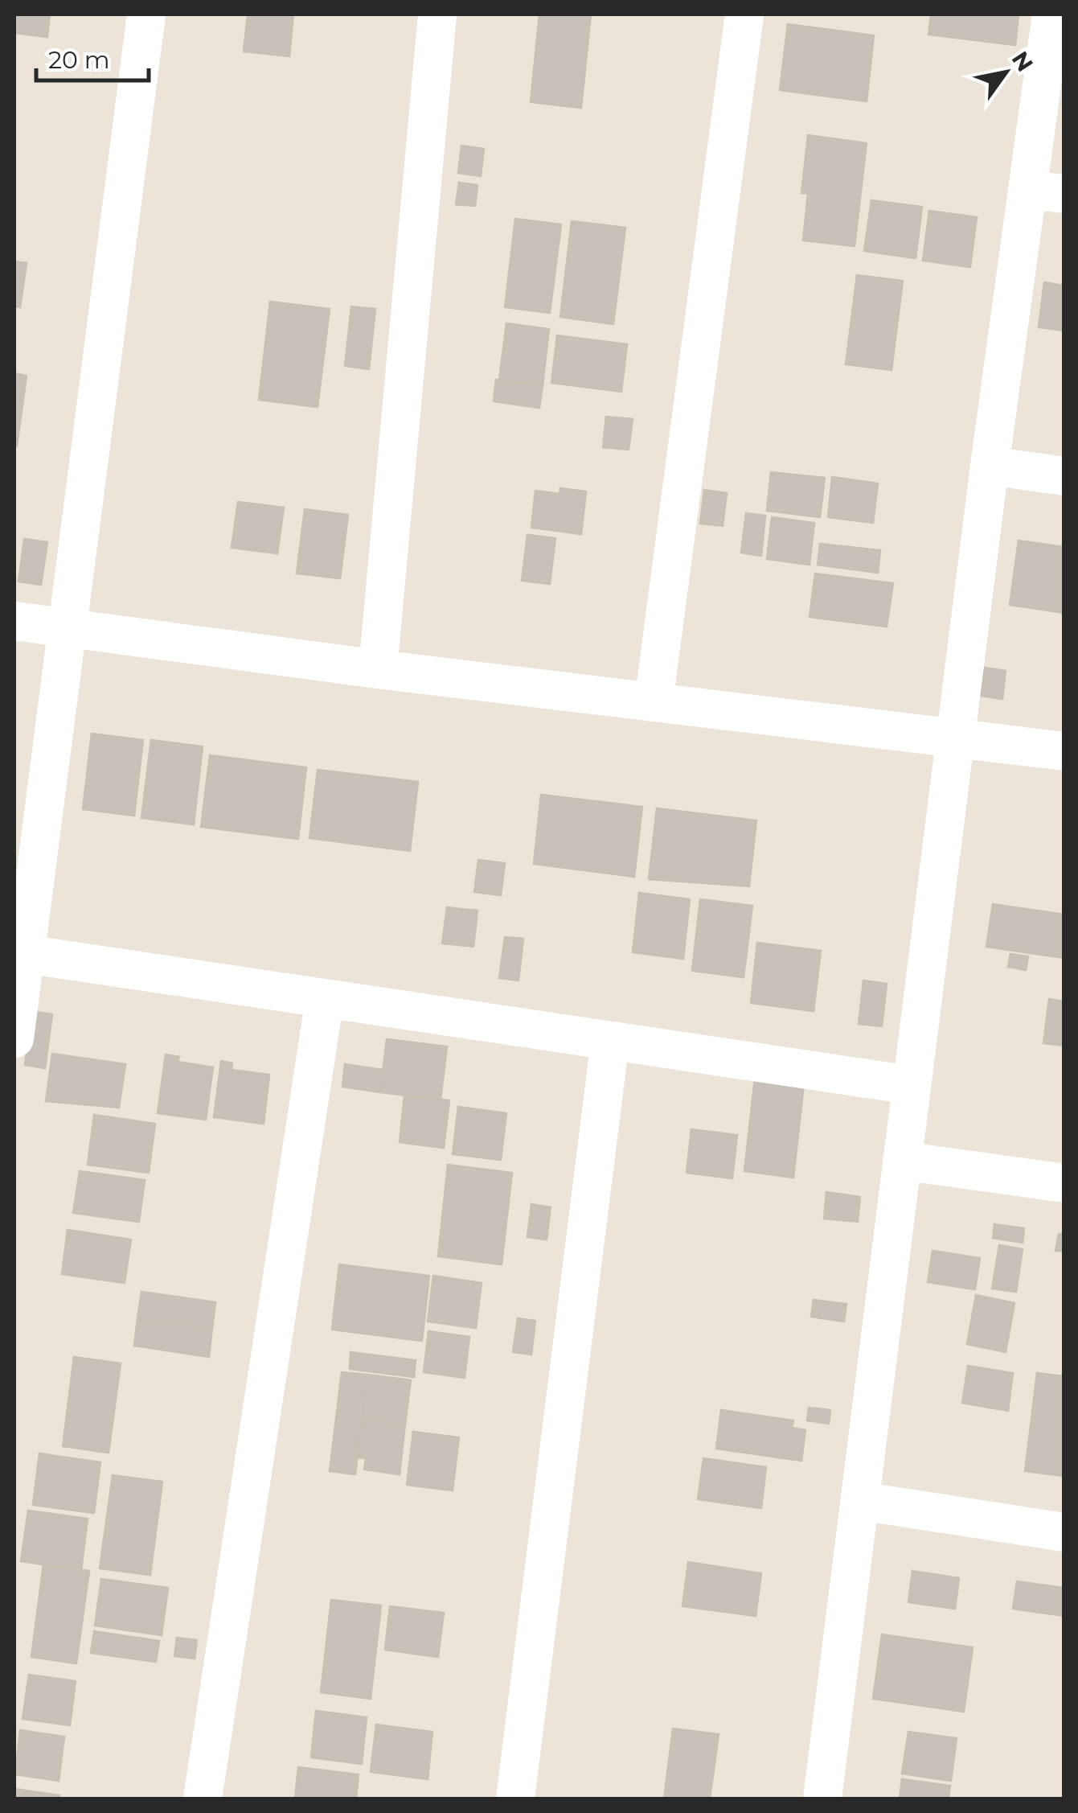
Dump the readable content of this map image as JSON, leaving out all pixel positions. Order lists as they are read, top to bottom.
{
  "scale_bar": "20 m",
  "north": "top right"
}
